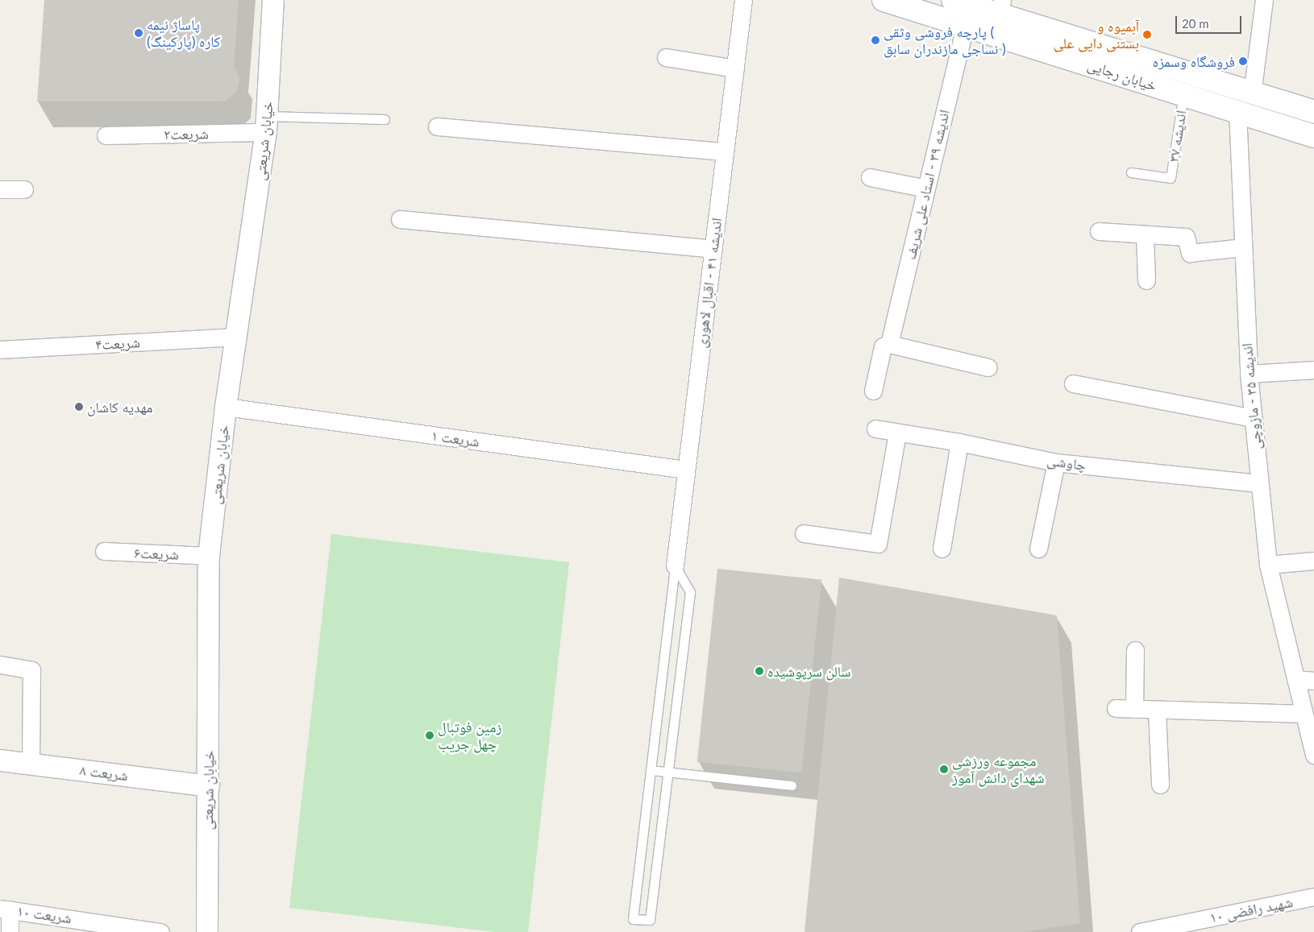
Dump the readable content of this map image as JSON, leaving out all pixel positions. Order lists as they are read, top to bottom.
{
  "streets": {
    "main road": ["خیابان رجایی"],
    "street": [
      "شریعت۲",
      "خیابان شریعتی",
      "اندیشه ۳۹ - استاد علی شریف",
      "اندیشه ۴۱ - اقبال لاهوری",
      "شریعت۴",
      "اندیشه ۳۵ - مازوچی",
      "شریعت ۱",
      "چاوشی",
      "شریعت۶",
      "شریعت ۸",
      "شهید رافضی ۱۰",
      "شریعت ۱۰"
    ],
    "lane": ["اندیشه ۳۷"]
  },
  "crossings": [
    ["خیابان رجایی", "اندیشه ۳۷"],
    ["خیابان رجایی", "اندیشه ۳۹ - استاد علی شریف"],
    ["خیابان رجایی", "اندیشه ۳۵ - مازوچی"],
    ["شریعت۲", "خیابان شریعتی"],
    ["خیابان شریعتی", "شریعت۴"],
    ["خیابان شریعتی", "شریعت ۱"],
    ["خیابان شریعتی", "شریعت۶"],
    ["خیابان شریعتی", "شریعت ۸"],
    ["اندیشه ۴۱ - اقبال لاهوری", "شریعت ۱"],
    ["اندیشه ۳۵ - مازوچی", "چاوشی"]
  ],
  "places": [
    "پاساژ نیمه کاره (پارکینگ)",
    "آبمیوه و بستنی دایی علی",
    "پارچه فروشی وثقی ( نساجی مازندران سابق )",
    "فروشگاه وسمزه",
    "مهدیه کاشان",
    "سالن سرپوشیده",
    "زمین فوتبال چهل جریب",
    "مجموعه ورزشی شهدای دانش آموز"
  ],
  "scale_bar": "20 m"
}
